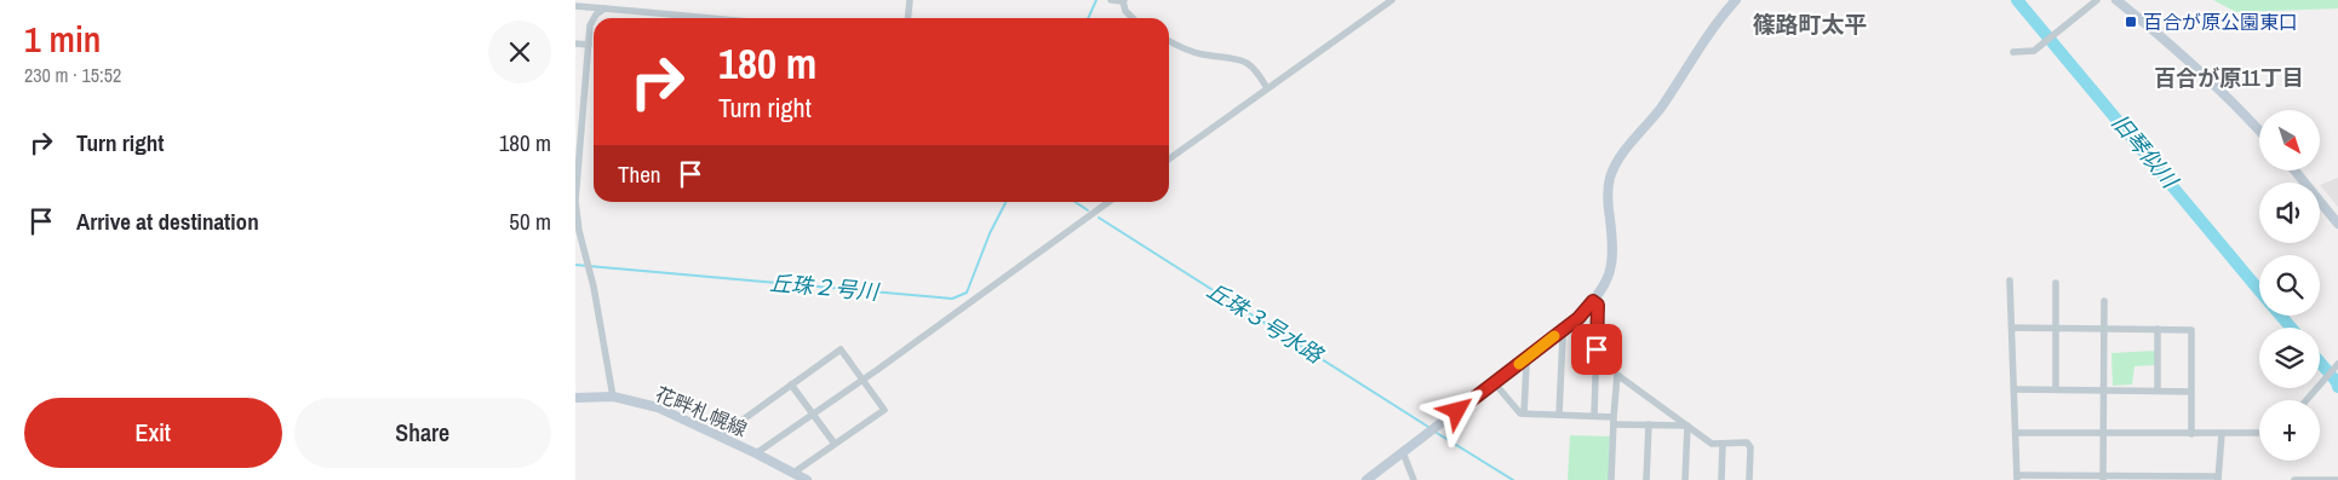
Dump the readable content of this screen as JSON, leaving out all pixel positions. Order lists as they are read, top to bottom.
{
  "streets": {
    "street": ["花畔札幌線"]
  },
  "districts": ["篠路町太平", "百合が原11丁目"],
  "water": ["旧琴似川", "丘珠２号川", "丘珠３号水路"],
  "places": {
    "transit": ["百合が原公園東口"]
  },
  "north": "bottom right",
  "page": {
    "heading": ["1 min", "230 m · 15:52"],
    "turn": ["180 m", "Turn right"],
    "list": [
      {
        "name": "Turn right",
        "value": "180 m"
      },
      {
        "name": "Arrive at destination",
        "value": "50 m"
      }
    ],
    "map_buttons": "+",
    "then": "Then",
    "buttons": ["Exit", "Share"]
  }
}
